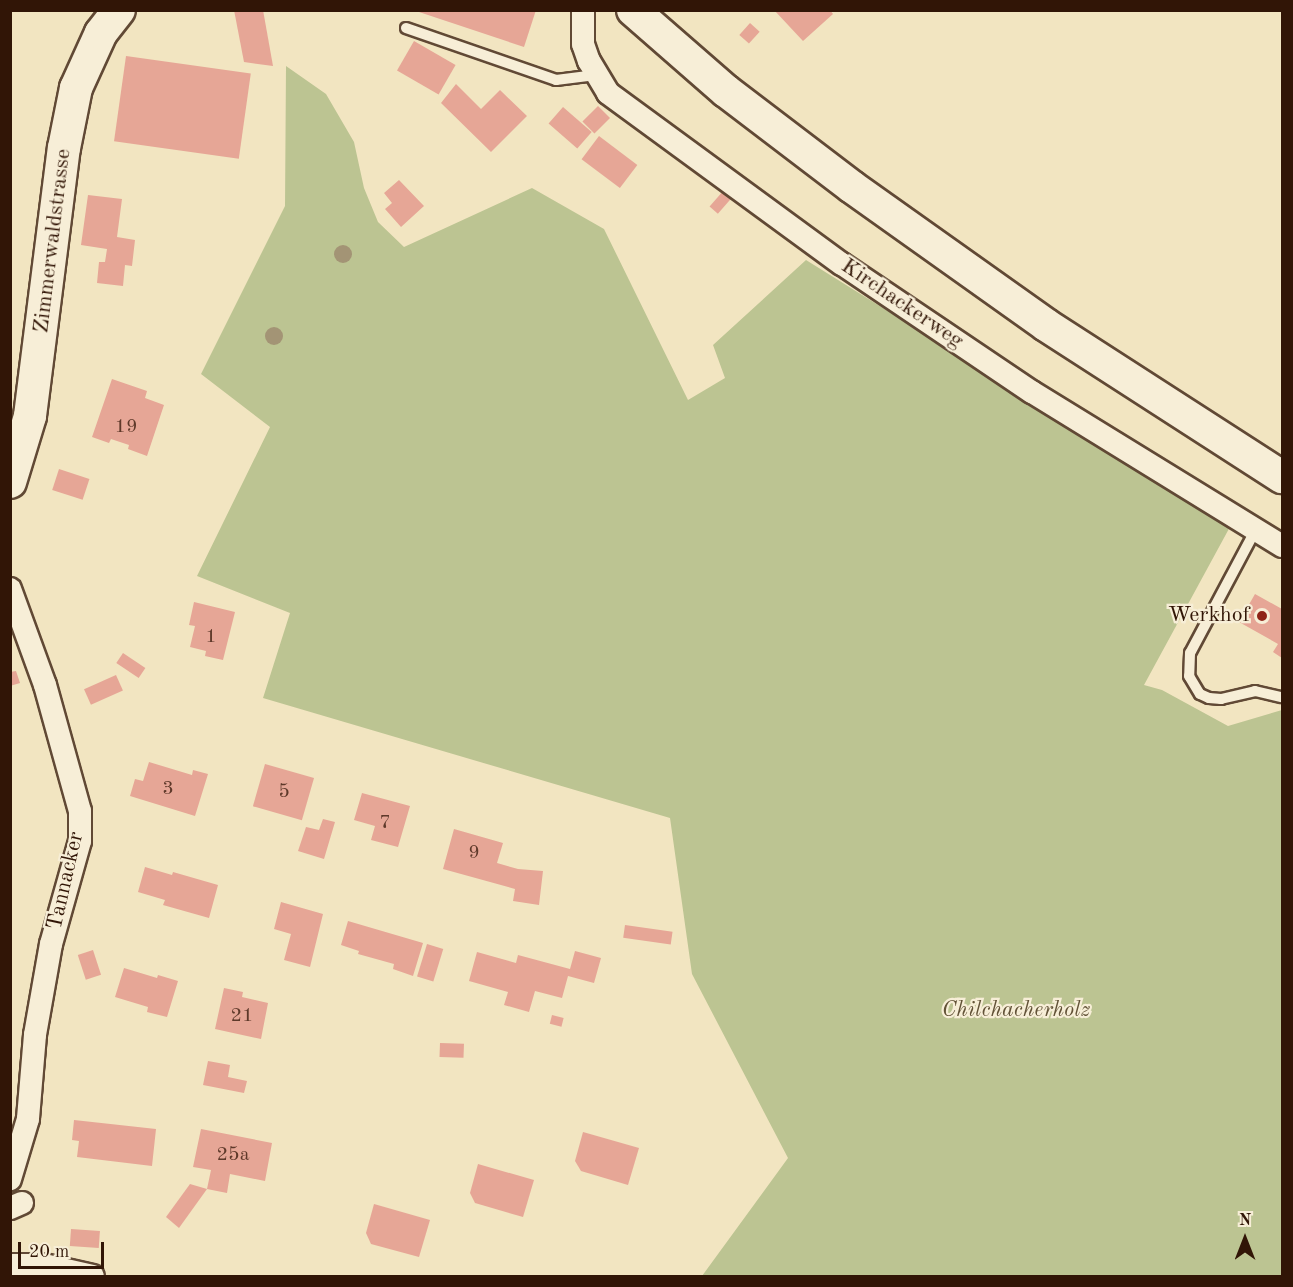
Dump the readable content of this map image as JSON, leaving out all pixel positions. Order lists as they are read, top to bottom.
{
  "streets": {
    "main road": ["Zimmerwaldstrasse"],
    "street": ["Kirchackerweg", "Tannacker"]
  },
  "parks": ["Chilchacherholz"],
  "places": ["Werkhof"],
  "house_numbers": [
    "19",
    "1",
    "3",
    "5",
    "7",
    "9",
    "21",
    "25a"
  ],
  "scale_bar": "20 m",
  "north": "top"
}
